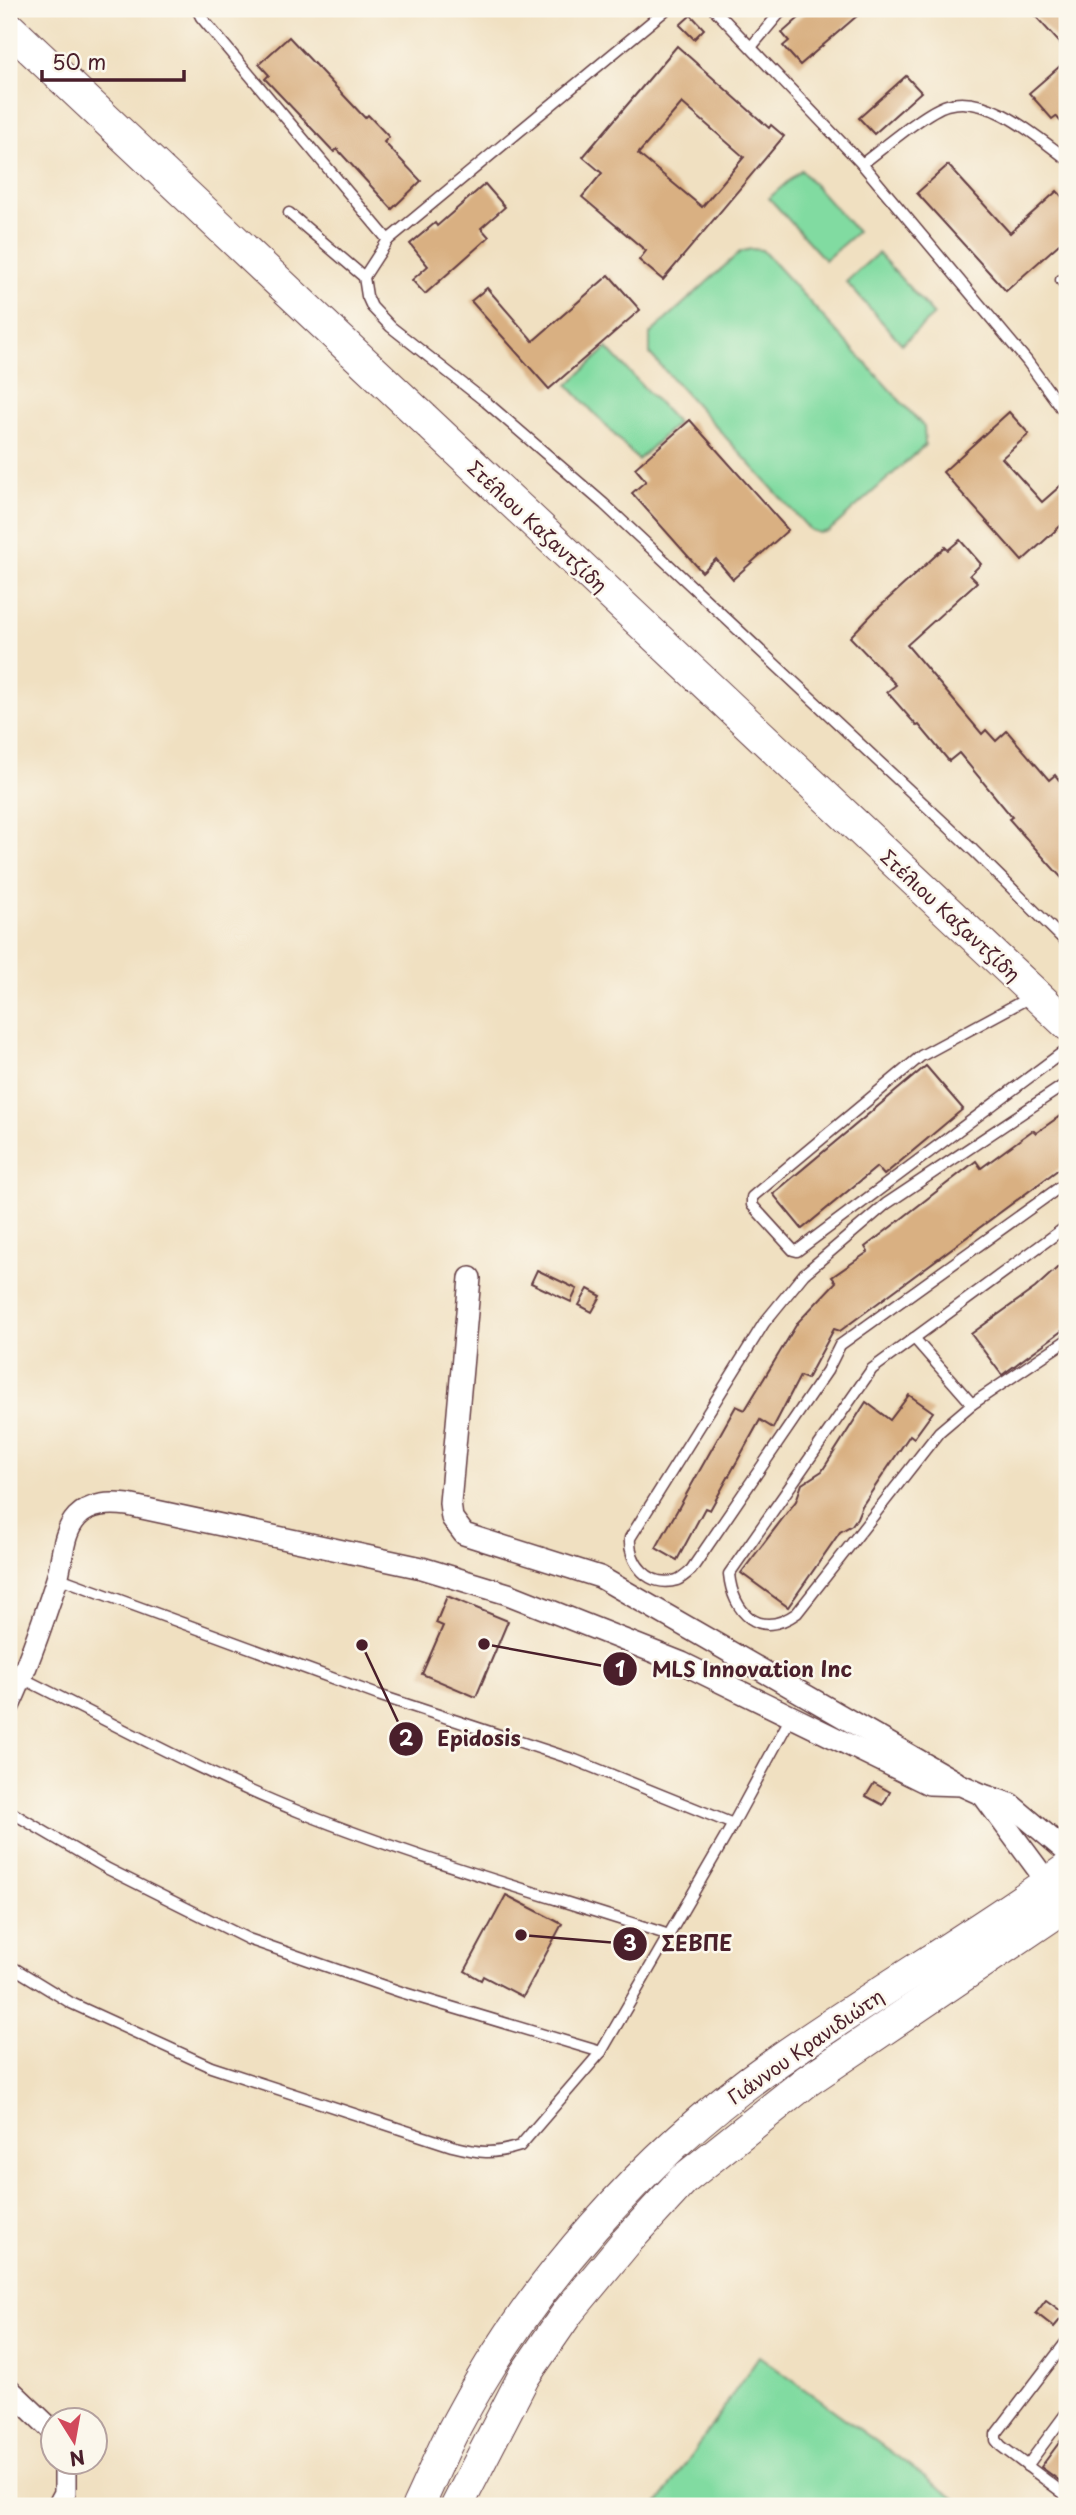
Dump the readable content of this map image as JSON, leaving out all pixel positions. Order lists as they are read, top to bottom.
{
  "streets": {
    "street": ["Στέλιου Καζαντζίδη", "Γιάννου Κρανιδιώτη"]
  },
  "places": ["MLS Innovation Inc", "Epidosis", "ΣΕΒΠΕ"],
  "scale_bar": "50 m",
  "north": "bottom"
}
